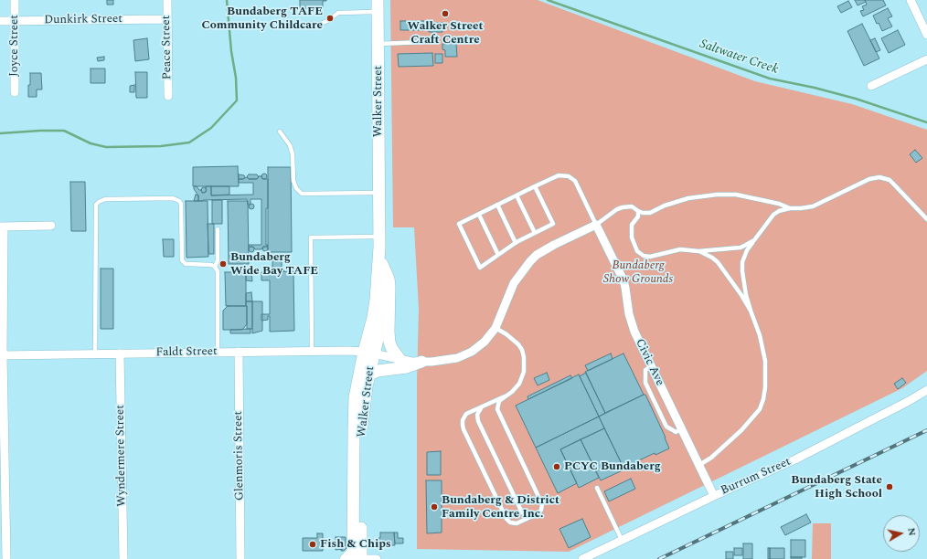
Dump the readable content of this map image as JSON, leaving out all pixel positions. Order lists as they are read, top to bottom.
{
  "streets": {
    "main road": ["Walker Street"],
    "street": [
      "Dunkirk Street",
      "Joyce Street",
      "Peace Street",
      "Faldt Street",
      "Civic Ave",
      "Wyndermere Street",
      "Glenmoris Street",
      "Burrum Street"
    ]
  },
  "crossings": [
    ["Dunkirk Street", "Joyce Street"],
    ["Dunkirk Street", "Peace Street"],
    ["Walker Street", "Faldt Street"],
    ["Faldt Street", "Civic Ave"],
    ["Faldt Street", "Wyndermere Street"],
    ["Faldt Street", "Glenmoris Street"],
    ["Civic Ave", "Burrum Street"]
  ],
  "water": ["Saltwater Creek"],
  "parks": ["Bundaberg Show Grounds"],
  "places": [
    "Walker Street Craft Centre",
    "Bundaberg TAFE Community Childcare",
    "Bundaberg Wide Bay TAFE",
    "PCYC Bundaberg",
    "Bundaberg State High School",
    "Bundaberg & District Family Centre Inc.",
    "Fish & Chips"
  ],
  "north": "right"
}
